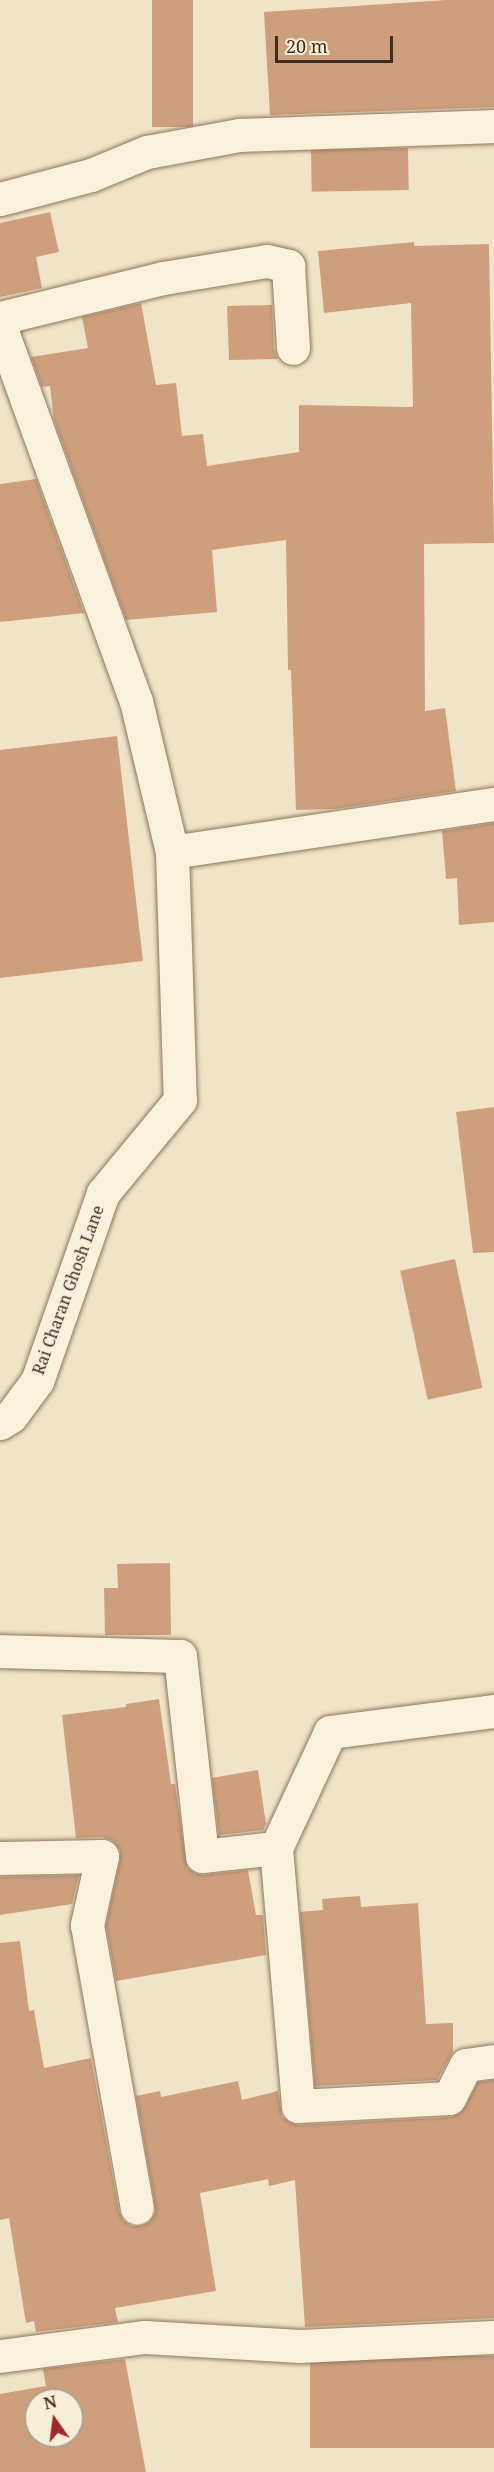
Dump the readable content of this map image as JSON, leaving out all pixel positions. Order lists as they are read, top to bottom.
{
  "streets": {
    "street": ["Rai Charan Ghosh Lane"]
  },
  "scale_bar": "20 m",
  "north": "top"
}
